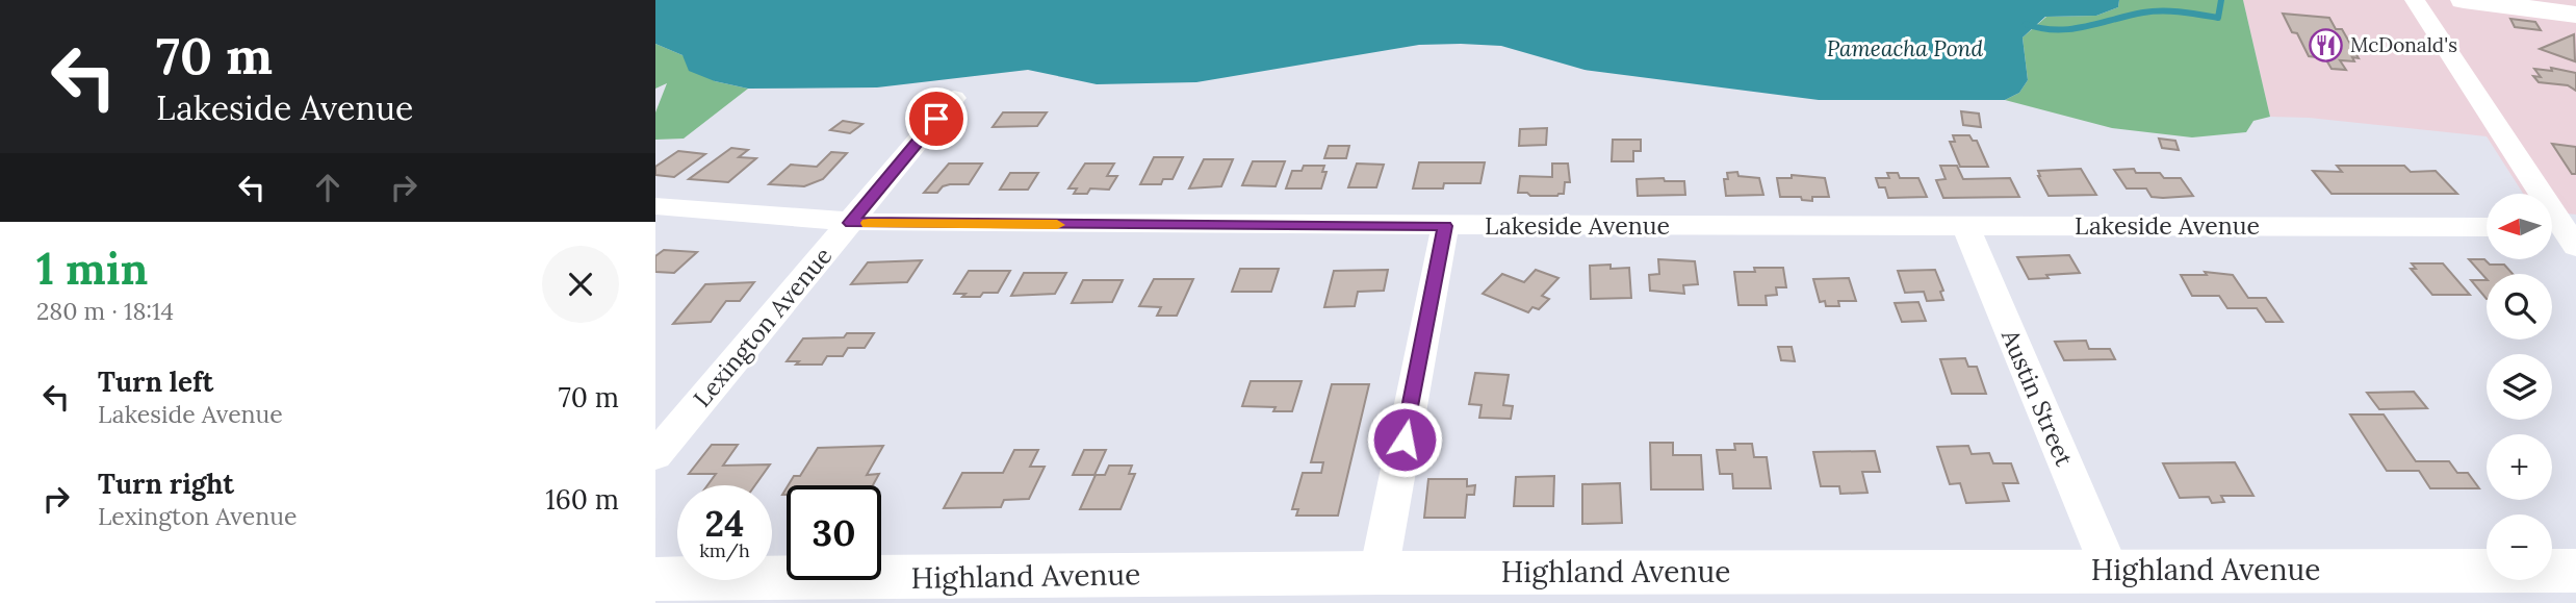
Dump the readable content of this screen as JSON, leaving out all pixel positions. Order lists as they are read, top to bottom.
{
  "streets": {
    "street": [
      "Lakeside Avenue",
      "Lexington Avenue",
      "Austin Street",
      "Highland Avenue"
    ]
  },
  "crossings": [
    ["Lakeside Avenue", "Lexington Avenue"],
    ["Lakeside Avenue", "Austin Street"],
    ["Austin Street", "Highland Avenue"]
  ],
  "water": ["Pameacha Pond"],
  "places": {
    "restaurant": ["McDonald's"]
  },
  "north": "left",
  "page": {
    "turn": ["70 m", "Lakeside Avenue"],
    "map_buttons": ["+", "−"],
    "heading": ["1 min", "280 m · 18:14"],
    "list": [
      {
        "name": "Turn left",
        "note": "Lakeside Avenue",
        "value": "70 m"
      },
      {
        "name": "Turn right",
        "note": "Lexington Avenue",
        "value": "160 m"
      }
    ],
    "speed": "24 km/h",
    "limit": "30"
  }
}
